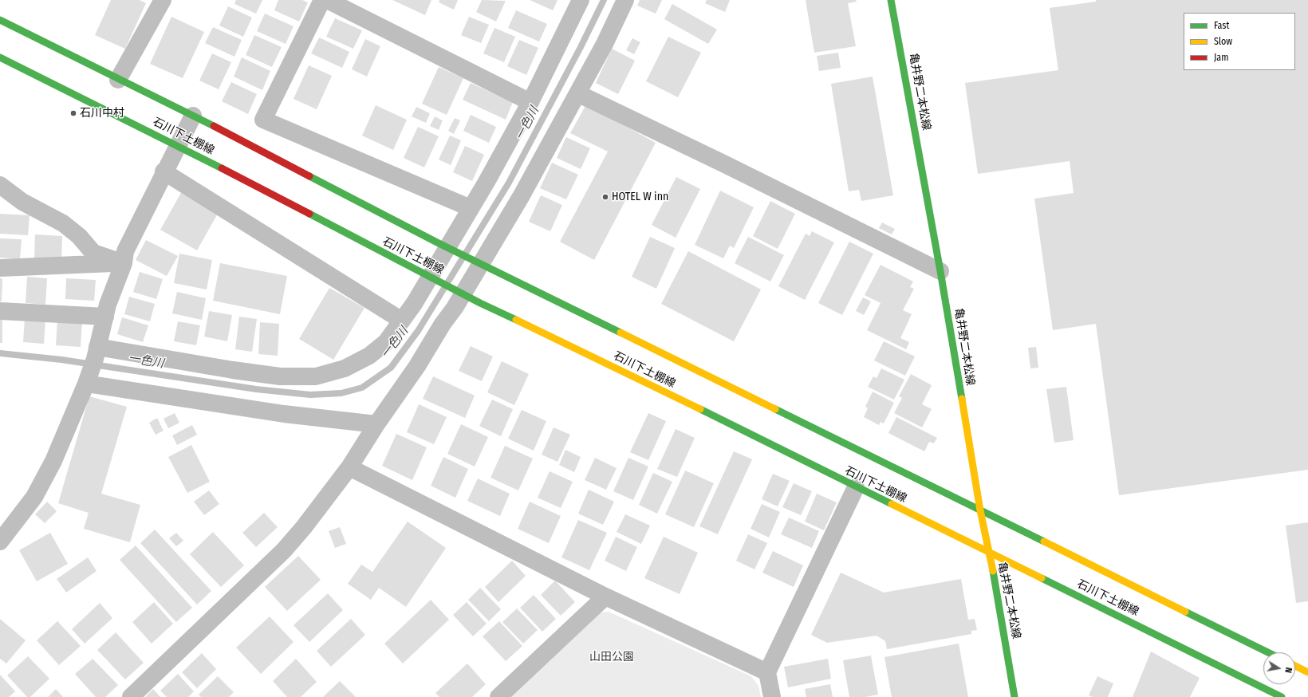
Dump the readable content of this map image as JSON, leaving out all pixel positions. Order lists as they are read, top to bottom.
{
  "streets": {
    "street": ["亀井野二本松線", "石川下土棚線"]
  },
  "crossings": [
    ["亀井野二本松線", "石川下土棚線"]
  ],
  "water": ["一色川"],
  "parks": ["山田公園"],
  "places": ["石川中村", "HOTEL W inn"],
  "legend": ["Fast", "Slow", "Jam"],
  "north": "right"
}
